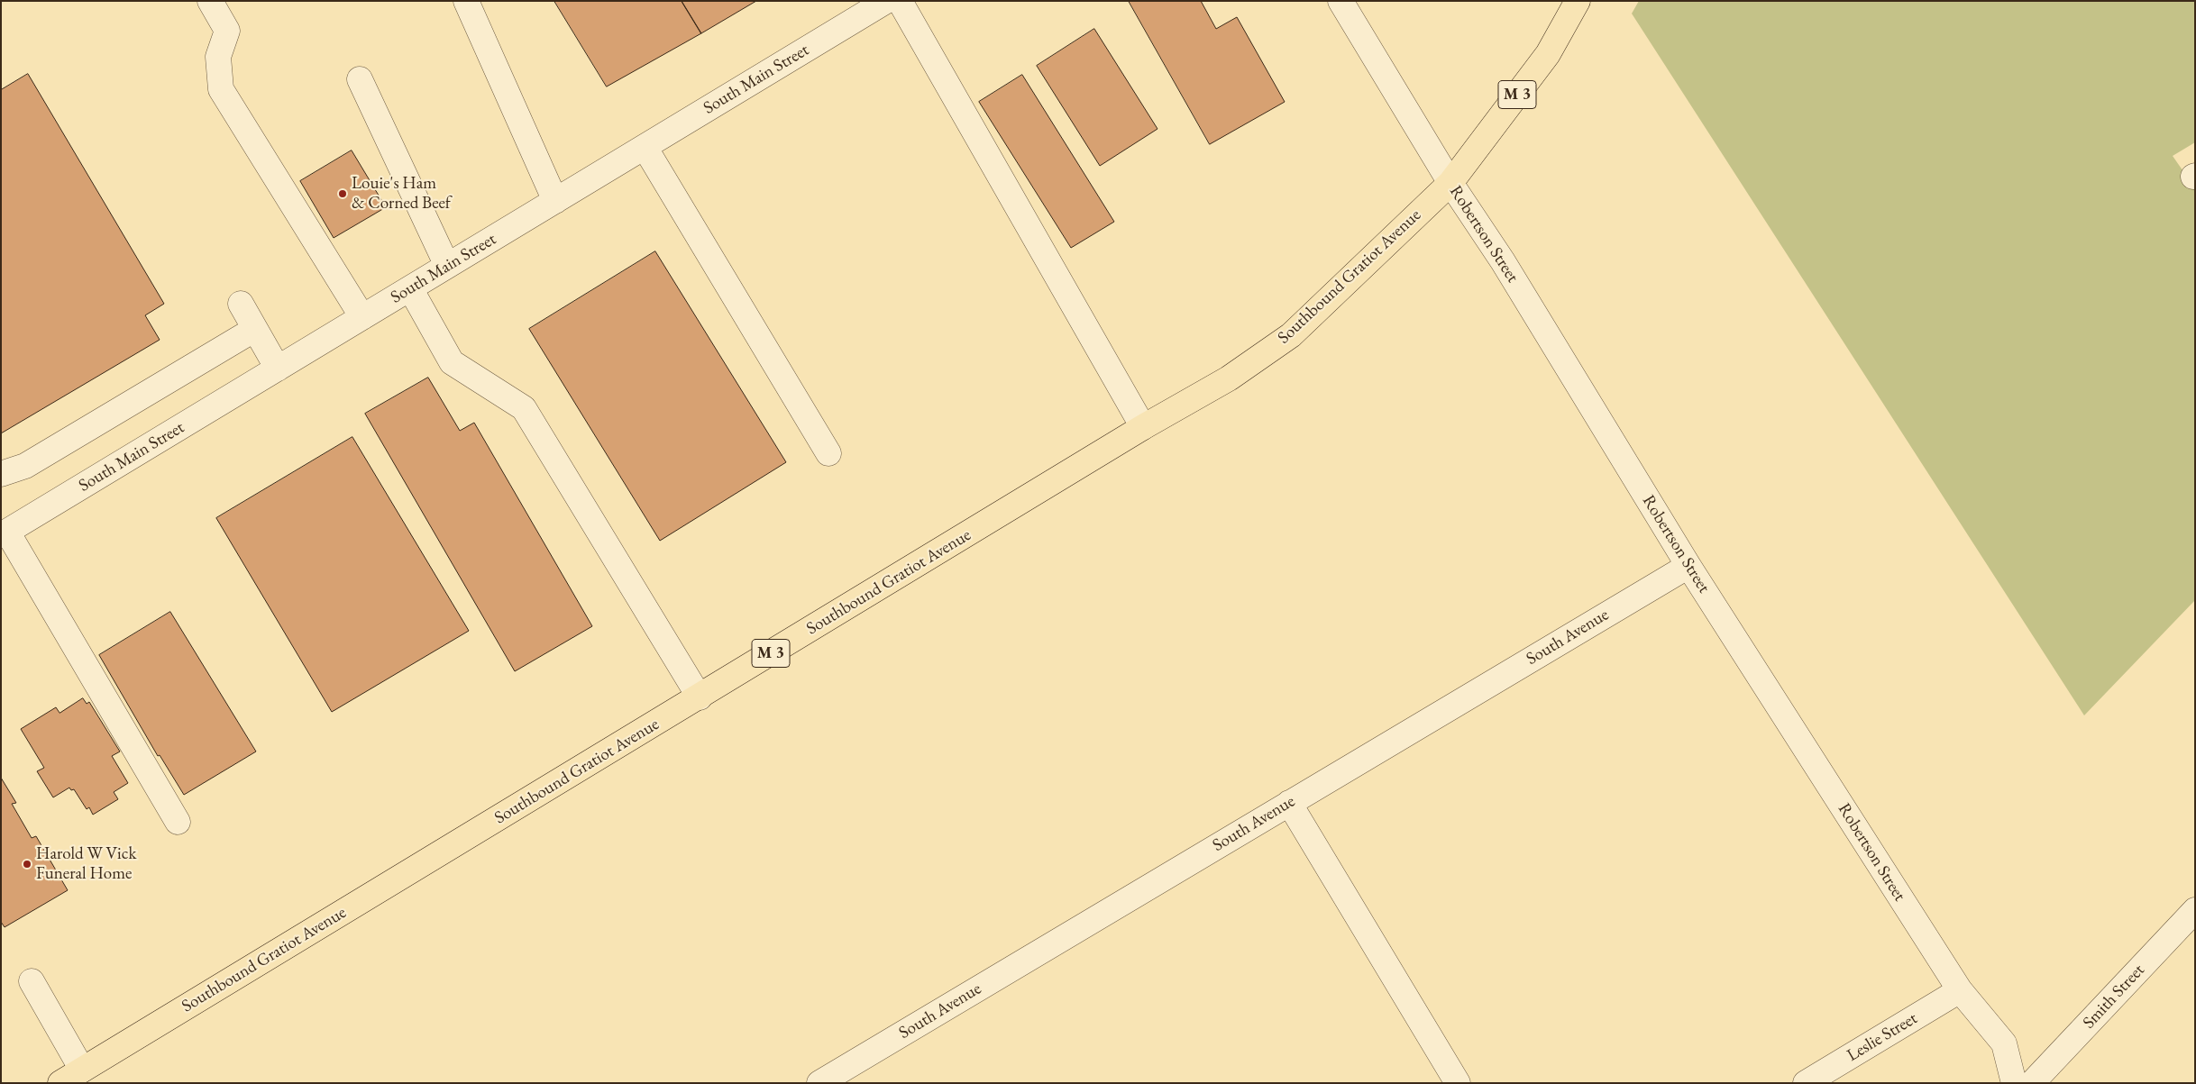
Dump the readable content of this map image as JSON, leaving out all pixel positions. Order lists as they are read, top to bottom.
{
  "streets": {
    "main road": ["M 3", "Southbound Gratiot Avenue"],
    "street": [
      "South Main Street",
      "Robertson Street",
      "South Avenue",
      "Smith Street",
      "Leslie Street"
    ]
  },
  "crossings": [
    ["Robertson Street", "Southbound Gratiot Avenue"],
    ["Robertson Street", "South Avenue"],
    ["Robertson Street", "Leslie Street"]
  ],
  "places": ["Louie's Ham & Corned Beef", "Harold W Vick Funeral Home"]
}
